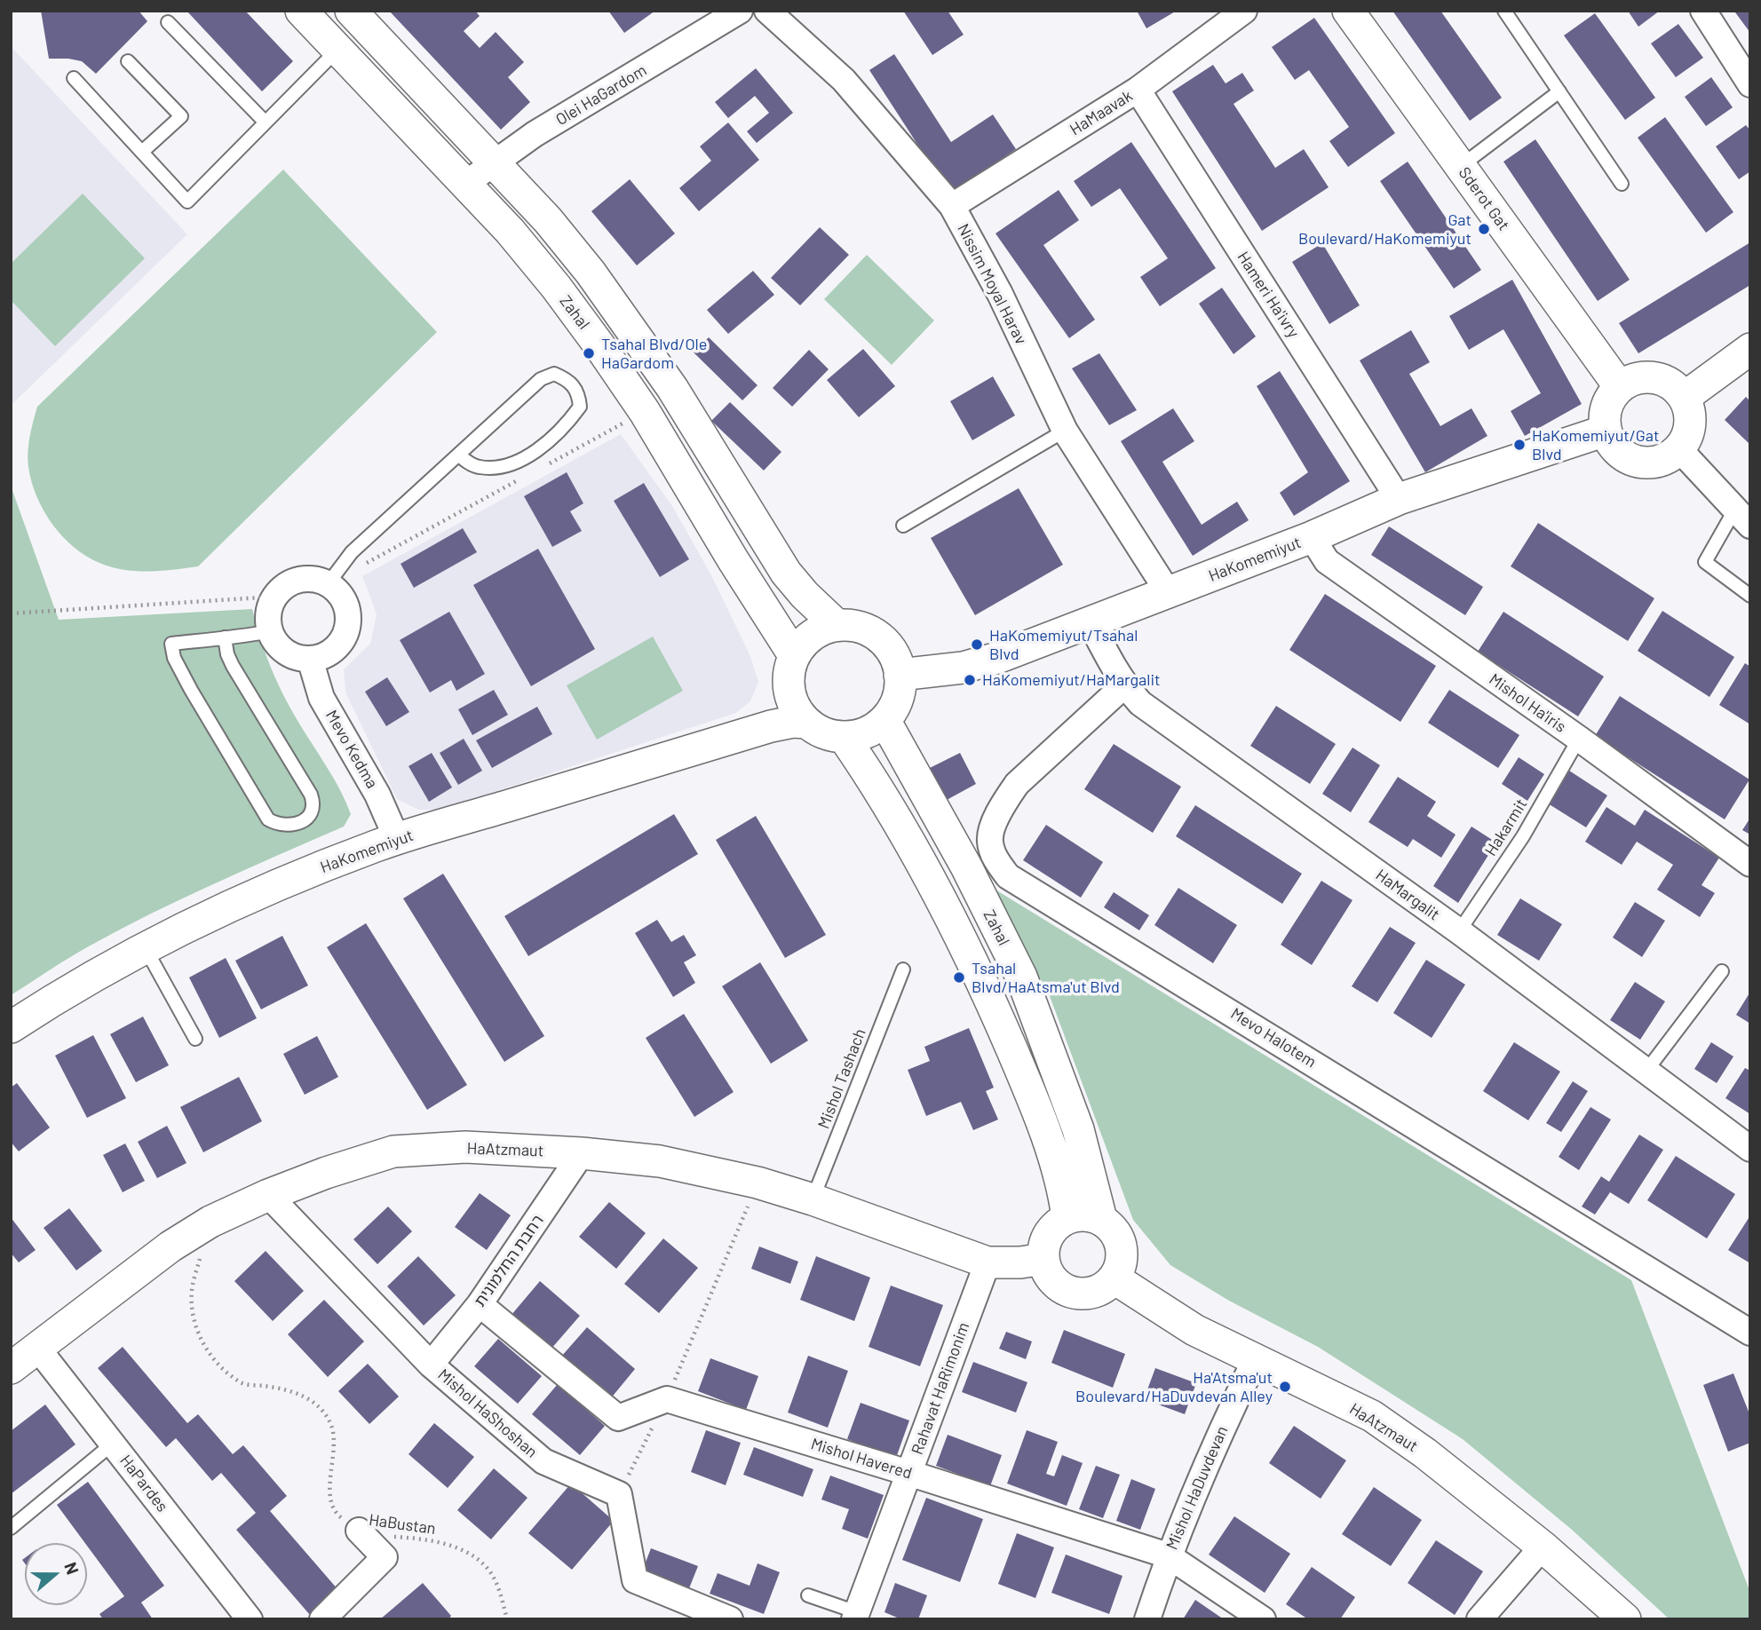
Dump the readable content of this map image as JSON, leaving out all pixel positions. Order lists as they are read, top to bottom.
{
  "streets": {
    "street": [
      "Olei HaGardom",
      "HaMaavak",
      "Sderot Gat",
      "Nissim Moyal Harav",
      "Hameri Ha'ivry",
      "Zahal",
      "HaKomemiyut",
      "Mishol Ha'iris",
      "Mevo Kedma",
      "HaMargalit",
      "Mevo Halotem",
      "HaAtzmaut",
      "רחבת החלמונית",
      "Rahavat HaRimonim",
      "Mishol HaShoshan",
      "Mishol Havered",
      "HaPardes",
      "Mishol HaDuvdevan"
    ],
    "lane": ["Hakarmit", "Mishol Tashach"],
    "path": ["HaBustan"]
  },
  "crossings": [
    ["Olei HaGardom", "Zahal"],
    ["HaMaavak", "Nissim Moyal Harav"],
    ["HaMaavak", "Hameri Ha'ivry"],
    ["Sderot Gat", "HaKomemiyut"],
    ["Nissim Moyal Harav", "HaKomemiyut"],
    ["Hameri Ha'ivry", "HaKomemiyut"],
    ["Zahal", "HaKomemiyut"],
    ["Zahal", "HaAtzmaut"],
    ["HaKomemiyut", "Mishol Ha'iris"],
    ["HaKomemiyut", "Mevo Kedma"],
    ["HaKomemiyut", "HaMargalit"],
    ["Mishol Ha'iris", "Hakarmit"],
    ["Hakarmit", "HaMargalit"],
    ["HaMargalit", "Mevo Halotem"],
    ["Mishol Tashach", "HaAtzmaut"],
    ["HaAtzmaut", "רחבת החלמונית"],
    ["HaAtzmaut", "Rahavat HaRimonim"],
    ["HaAtzmaut", "Mishol HaShoshan"],
    ["HaAtzmaut", "HaPardes"],
    ["HaAtzmaut", "Mishol HaDuvdevan"],
    ["HaAtzmaut", "HaBustan"],
    ["רחבת החלמונית", "Mishol HaShoshan"],
    ["Rahavat HaRimonim", "Mishol Havered"],
    ["Mishol Havered", "Mishol HaDuvdevan"]
  ],
  "places": [
    "Gat Boulevard/HaKomemiyut",
    "Tsahal Blvd/Ole HaGardom",
    "HaKomemiyut/Gat Blvd",
    "HaKomemiyut/Tsahal Blvd",
    "HaKomemiyut/HaMargalit",
    "Tsahal Blvd/HaAtsma'ut Blvd",
    "Ha'Atsma'ut Boulevard/HaDuvdevan Alley"
  ],
  "north": "right"
}
